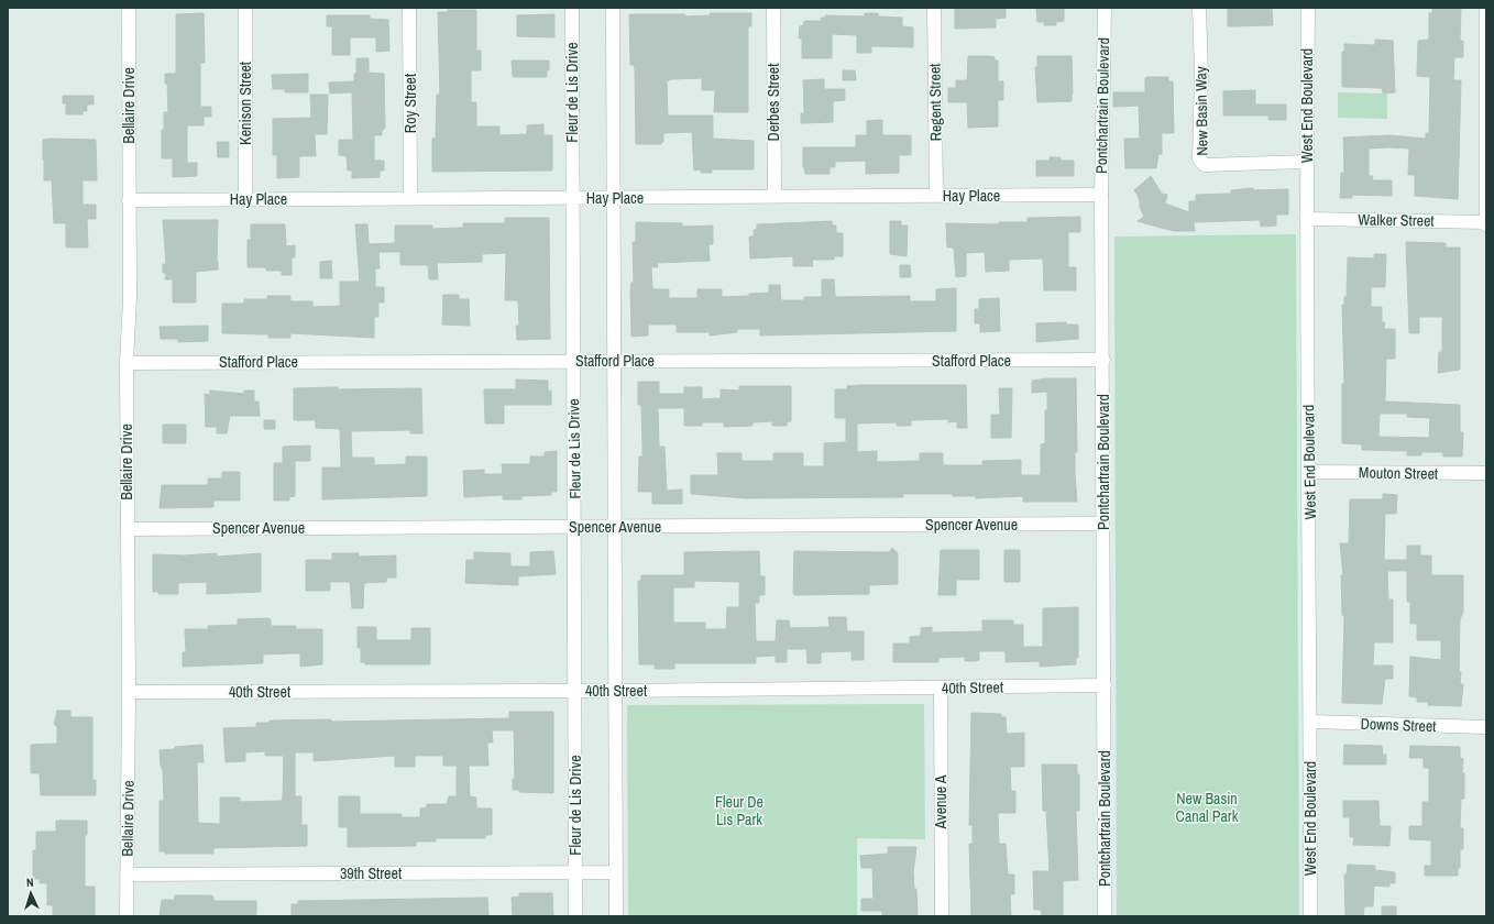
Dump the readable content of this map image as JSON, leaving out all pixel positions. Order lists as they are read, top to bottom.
{
  "streets": {
    "street": [
      "Fleur de Lis Drive",
      "Derbes Street",
      "Regent Street",
      "Kenison Street",
      "Roy Street",
      "Bellaire Drive",
      "Pontchartrain Boulevard",
      "West End Boulevard",
      "New Basin Way",
      "Hay Place",
      "Walker Street",
      "Stafford Place",
      "Mouton Street",
      "Spencer Avenue",
      "40th Street",
      "Downs Street",
      "Avenue A",
      "39th Street"
    ]
  },
  "crossings": [
    ["Fleur de Lis Drive", "Hay Place"],
    ["Fleur de Lis Drive", "Stafford Place"],
    ["Fleur de Lis Drive", "Spencer Avenue"],
    ["Fleur de Lis Drive", "40th Street"],
    ["Fleur de Lis Drive", "39th Street"],
    ["Derbes Street", "Hay Place"],
    ["Regent Street", "Hay Place"],
    ["Kenison Street", "Hay Place"],
    ["Roy Street", "Hay Place"],
    ["Bellaire Drive", "Hay Place"],
    ["Bellaire Drive", "Stafford Place"],
    ["Bellaire Drive", "Spencer Avenue"],
    ["Bellaire Drive", "40th Street"],
    ["Bellaire Drive", "39th Street"],
    ["Pontchartrain Boulevard", "Hay Place"],
    ["Pontchartrain Boulevard", "Stafford Place"],
    ["Pontchartrain Boulevard", "Spencer Avenue"],
    ["Pontchartrain Boulevard", "40th Street"],
    ["West End Boulevard", "New Basin Way"],
    ["West End Boulevard", "Walker Street"],
    ["West End Boulevard", "Mouton Street"],
    ["West End Boulevard", "Downs Street"],
    ["40th Street", "Avenue A"]
  ],
  "parks": ["New Basin Canal Park", "Fleur De Lis Park"],
  "north": "top"
}
